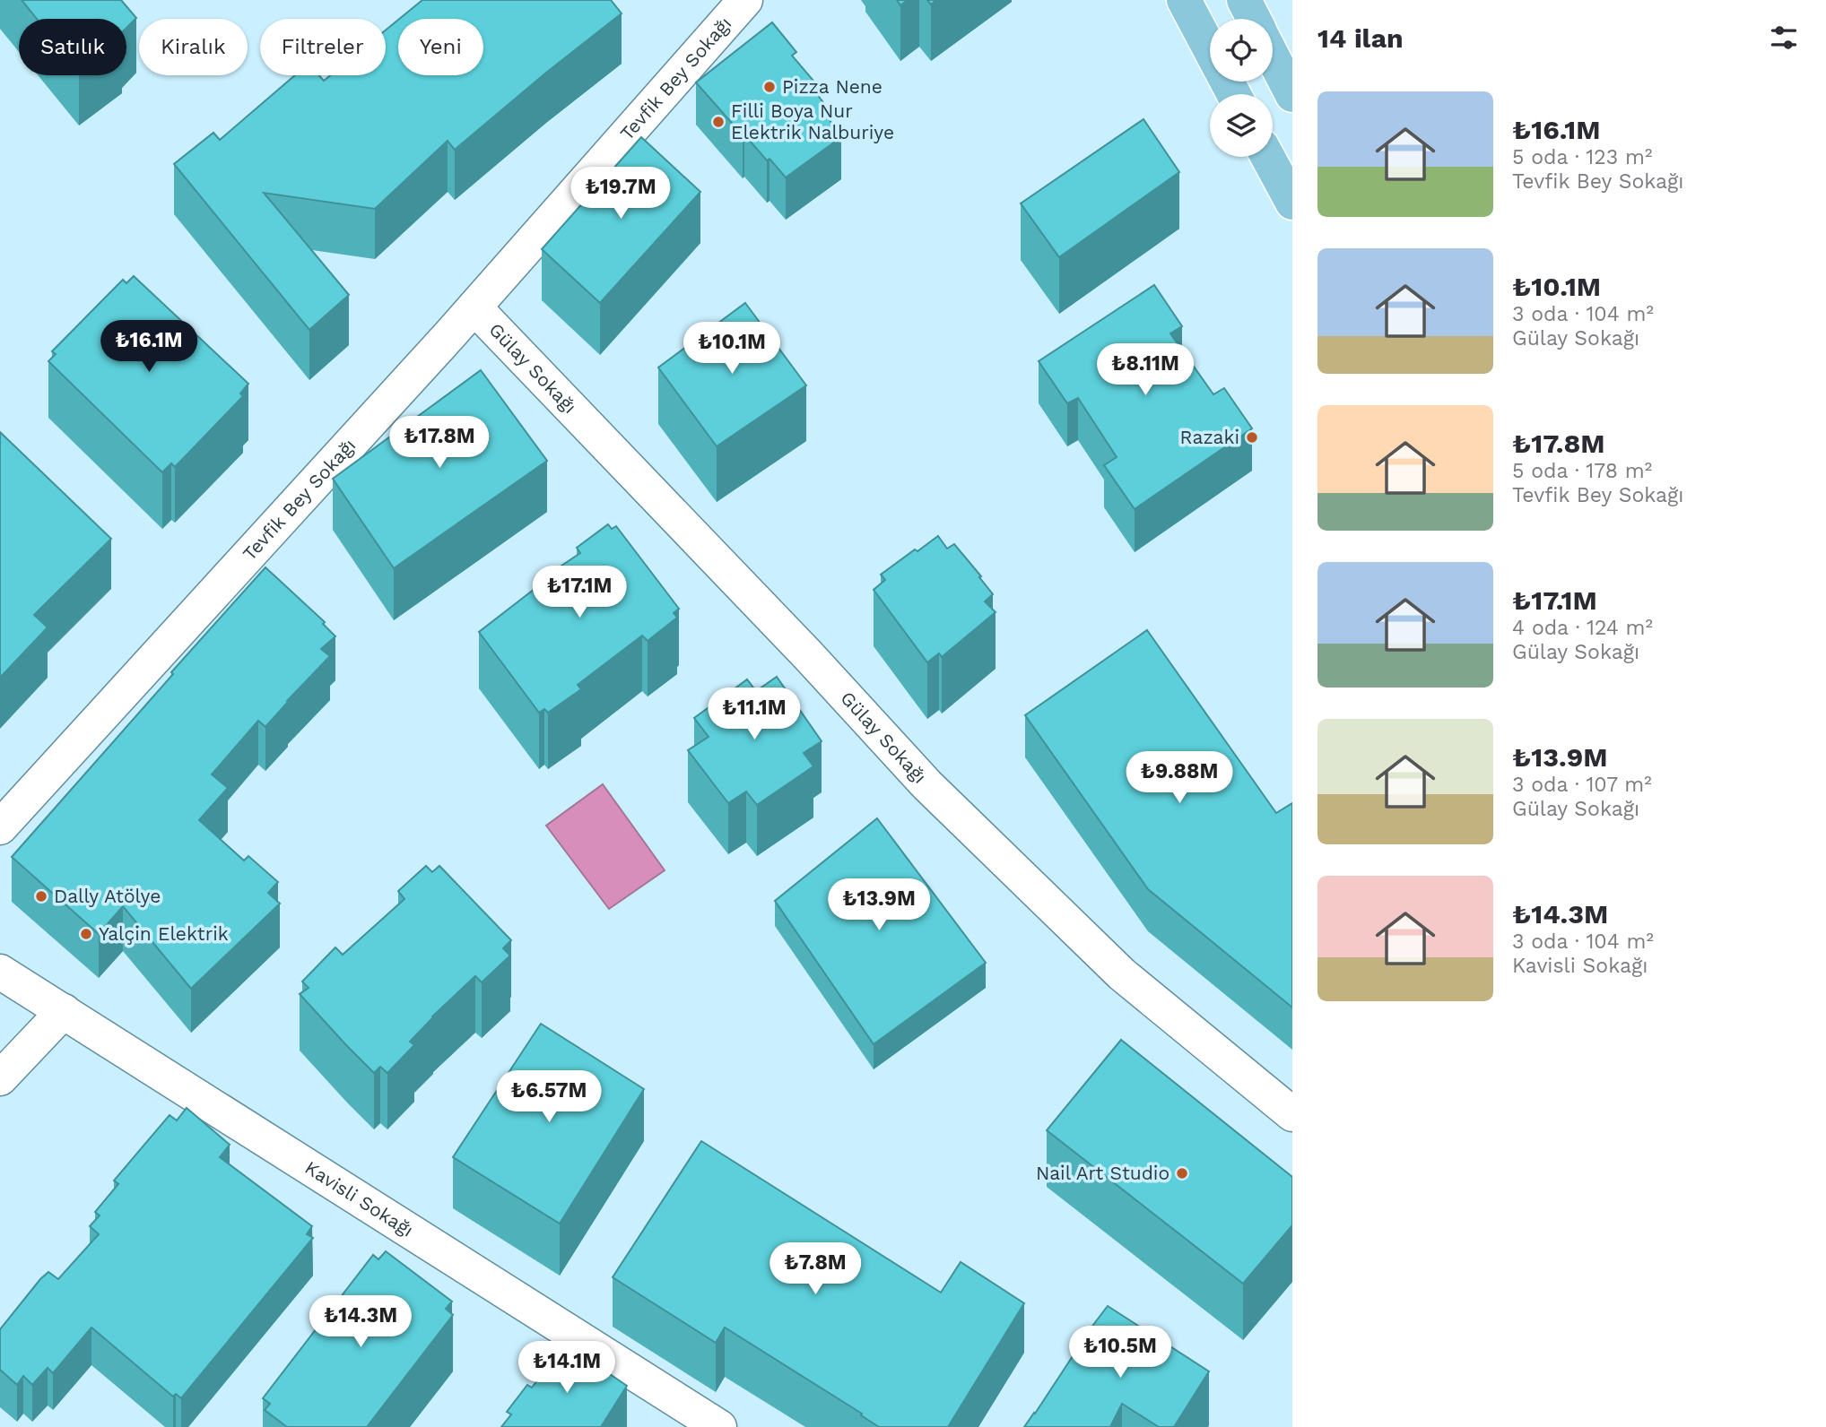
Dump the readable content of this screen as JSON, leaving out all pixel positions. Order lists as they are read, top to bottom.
{
  "streets": {
    "street": ["Tevfik Bey Sokağı", "Gülay Sokağı", "Kavisli Sokağı"]
  },
  "crossings": [
    ["Tevfik Bey Sokağı", "Gülay Sokağı"]
  ],
  "places": [
    "Pizza Nene",
    "Filli Boya Nur Elektrik Nalburiye",
    "Razaki",
    "Dally Atölye",
    "Yalçin Elektrik",
    "Nail Art Studio"
  ],
  "page": {
    "heading": "14 ilan",
    "chip": [
      "Satılık",
      "Kiralık",
      "Filtreler",
      "Yeni"
    ],
    "list": [
      {
        "name": "₺16.1M",
        "note": "5 oda · 123 m² · Tevfik Bey Sokağı"
      },
      {
        "name": "₺10.1M",
        "note": "3 oda · 104 m² · Gülay Sokağı"
      },
      {
        "name": "₺17.8M",
        "note": "5 oda · 178 m² · Tevfik Bey Sokağı"
      },
      {
        "name": "₺17.1M",
        "note": "4 oda · 124 m² · Gülay Sokağı"
      },
      {
        "name": "₺13.9M",
        "note": "3 oda · 107 m² · Gülay Sokağı"
      },
      {
        "name": "₺14.3M",
        "note": "3 oda · 104 m² · Kavisli Sokağı"
      }
    ],
    "price": [
      "₺19.7M",
      "₺16.1M",
      "₺10.1M",
      "₺8.11M",
      "₺17.8M",
      "₺17.1M",
      "₺11.1M",
      "₺9.88M",
      "₺13.9M",
      "₺6.57M",
      "₺7.8M",
      "₺14.3M",
      "₺10.5M",
      "₺14.1M"
    ]
  }
}
